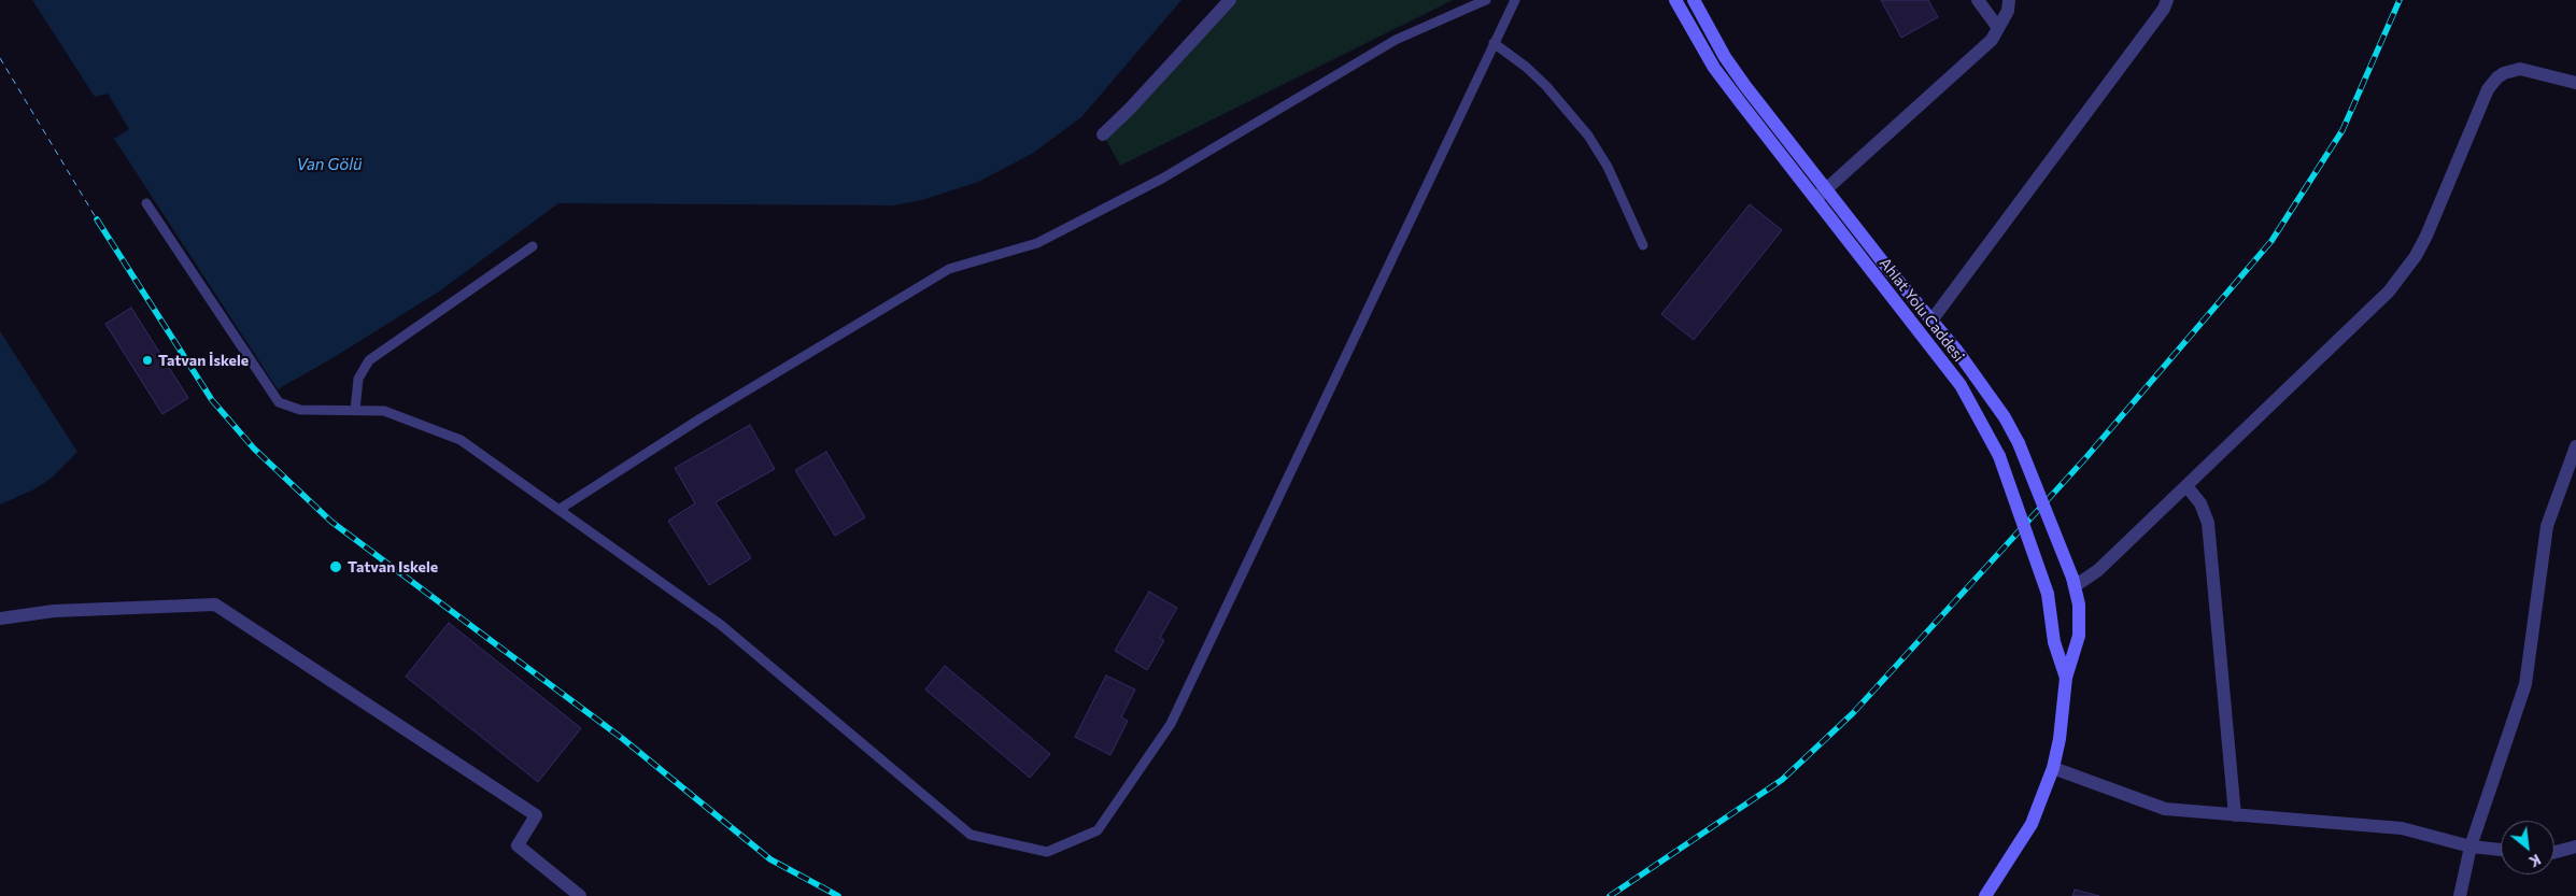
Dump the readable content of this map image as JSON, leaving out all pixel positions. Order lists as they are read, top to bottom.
{
  "streets": {
    "street": ["Ahlat Yolu Caddesi"]
  },
  "water": ["Van Gölü"],
  "places": ["Tatvan İskele", "Tatvan Iskele"],
  "north": "bottom right"
}
